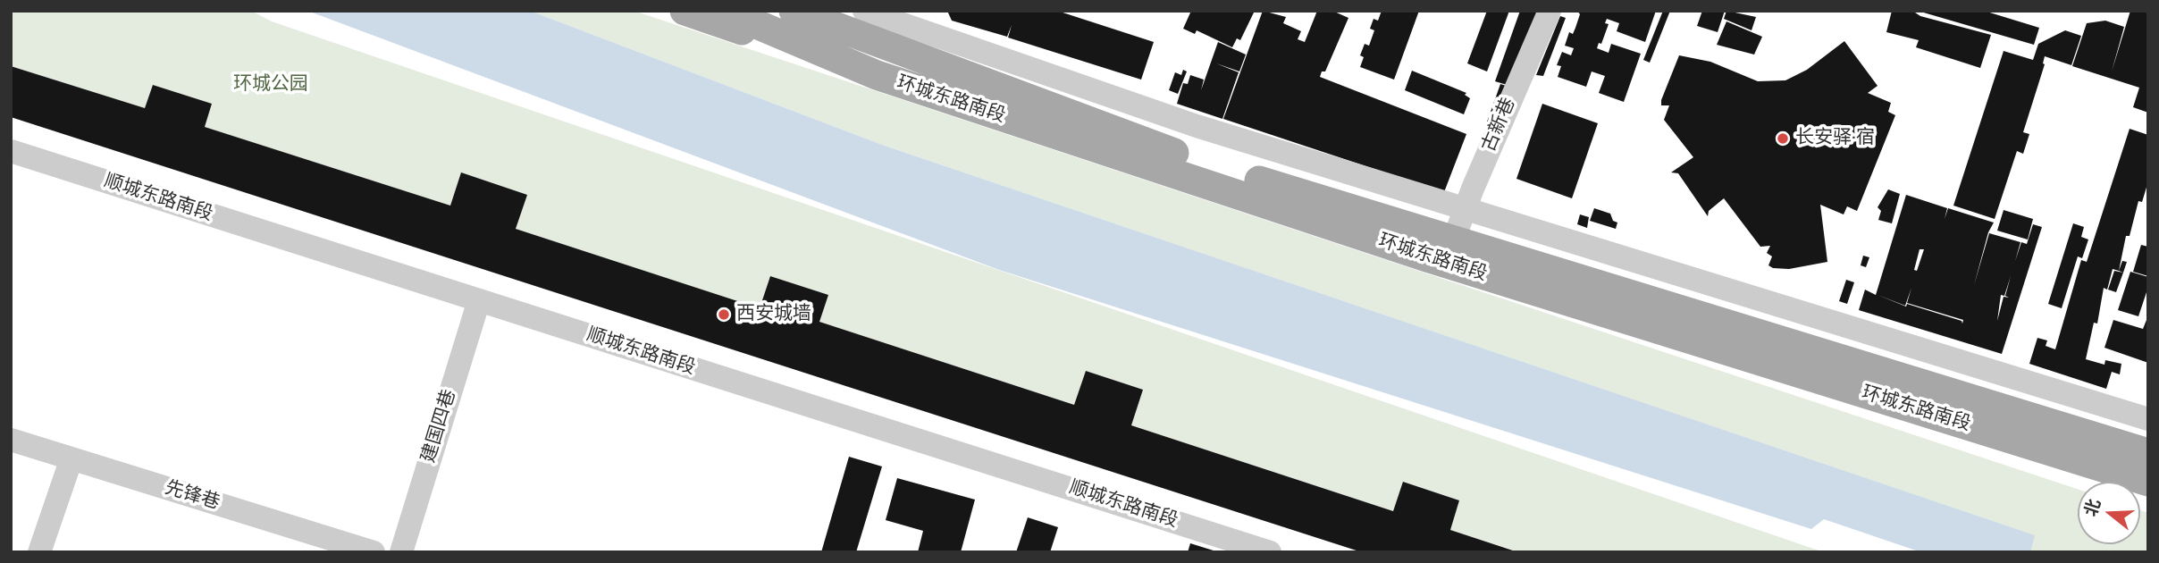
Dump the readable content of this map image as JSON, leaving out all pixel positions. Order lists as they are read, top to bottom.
{
  "streets": {
    "main road": ["环城东路南段"],
    "street": [
      "古新巷",
      "顺城东路南段",
      "建国四巷",
      "先锋巷"
    ]
  },
  "crossings": [
    ["环城东路南段", "古新巷"],
    ["顺城东路南段", "建国四巷"]
  ],
  "parks": ["环城公园"],
  "places": ["长安驿·宿", "西安城墙"],
  "north": "left"
}
